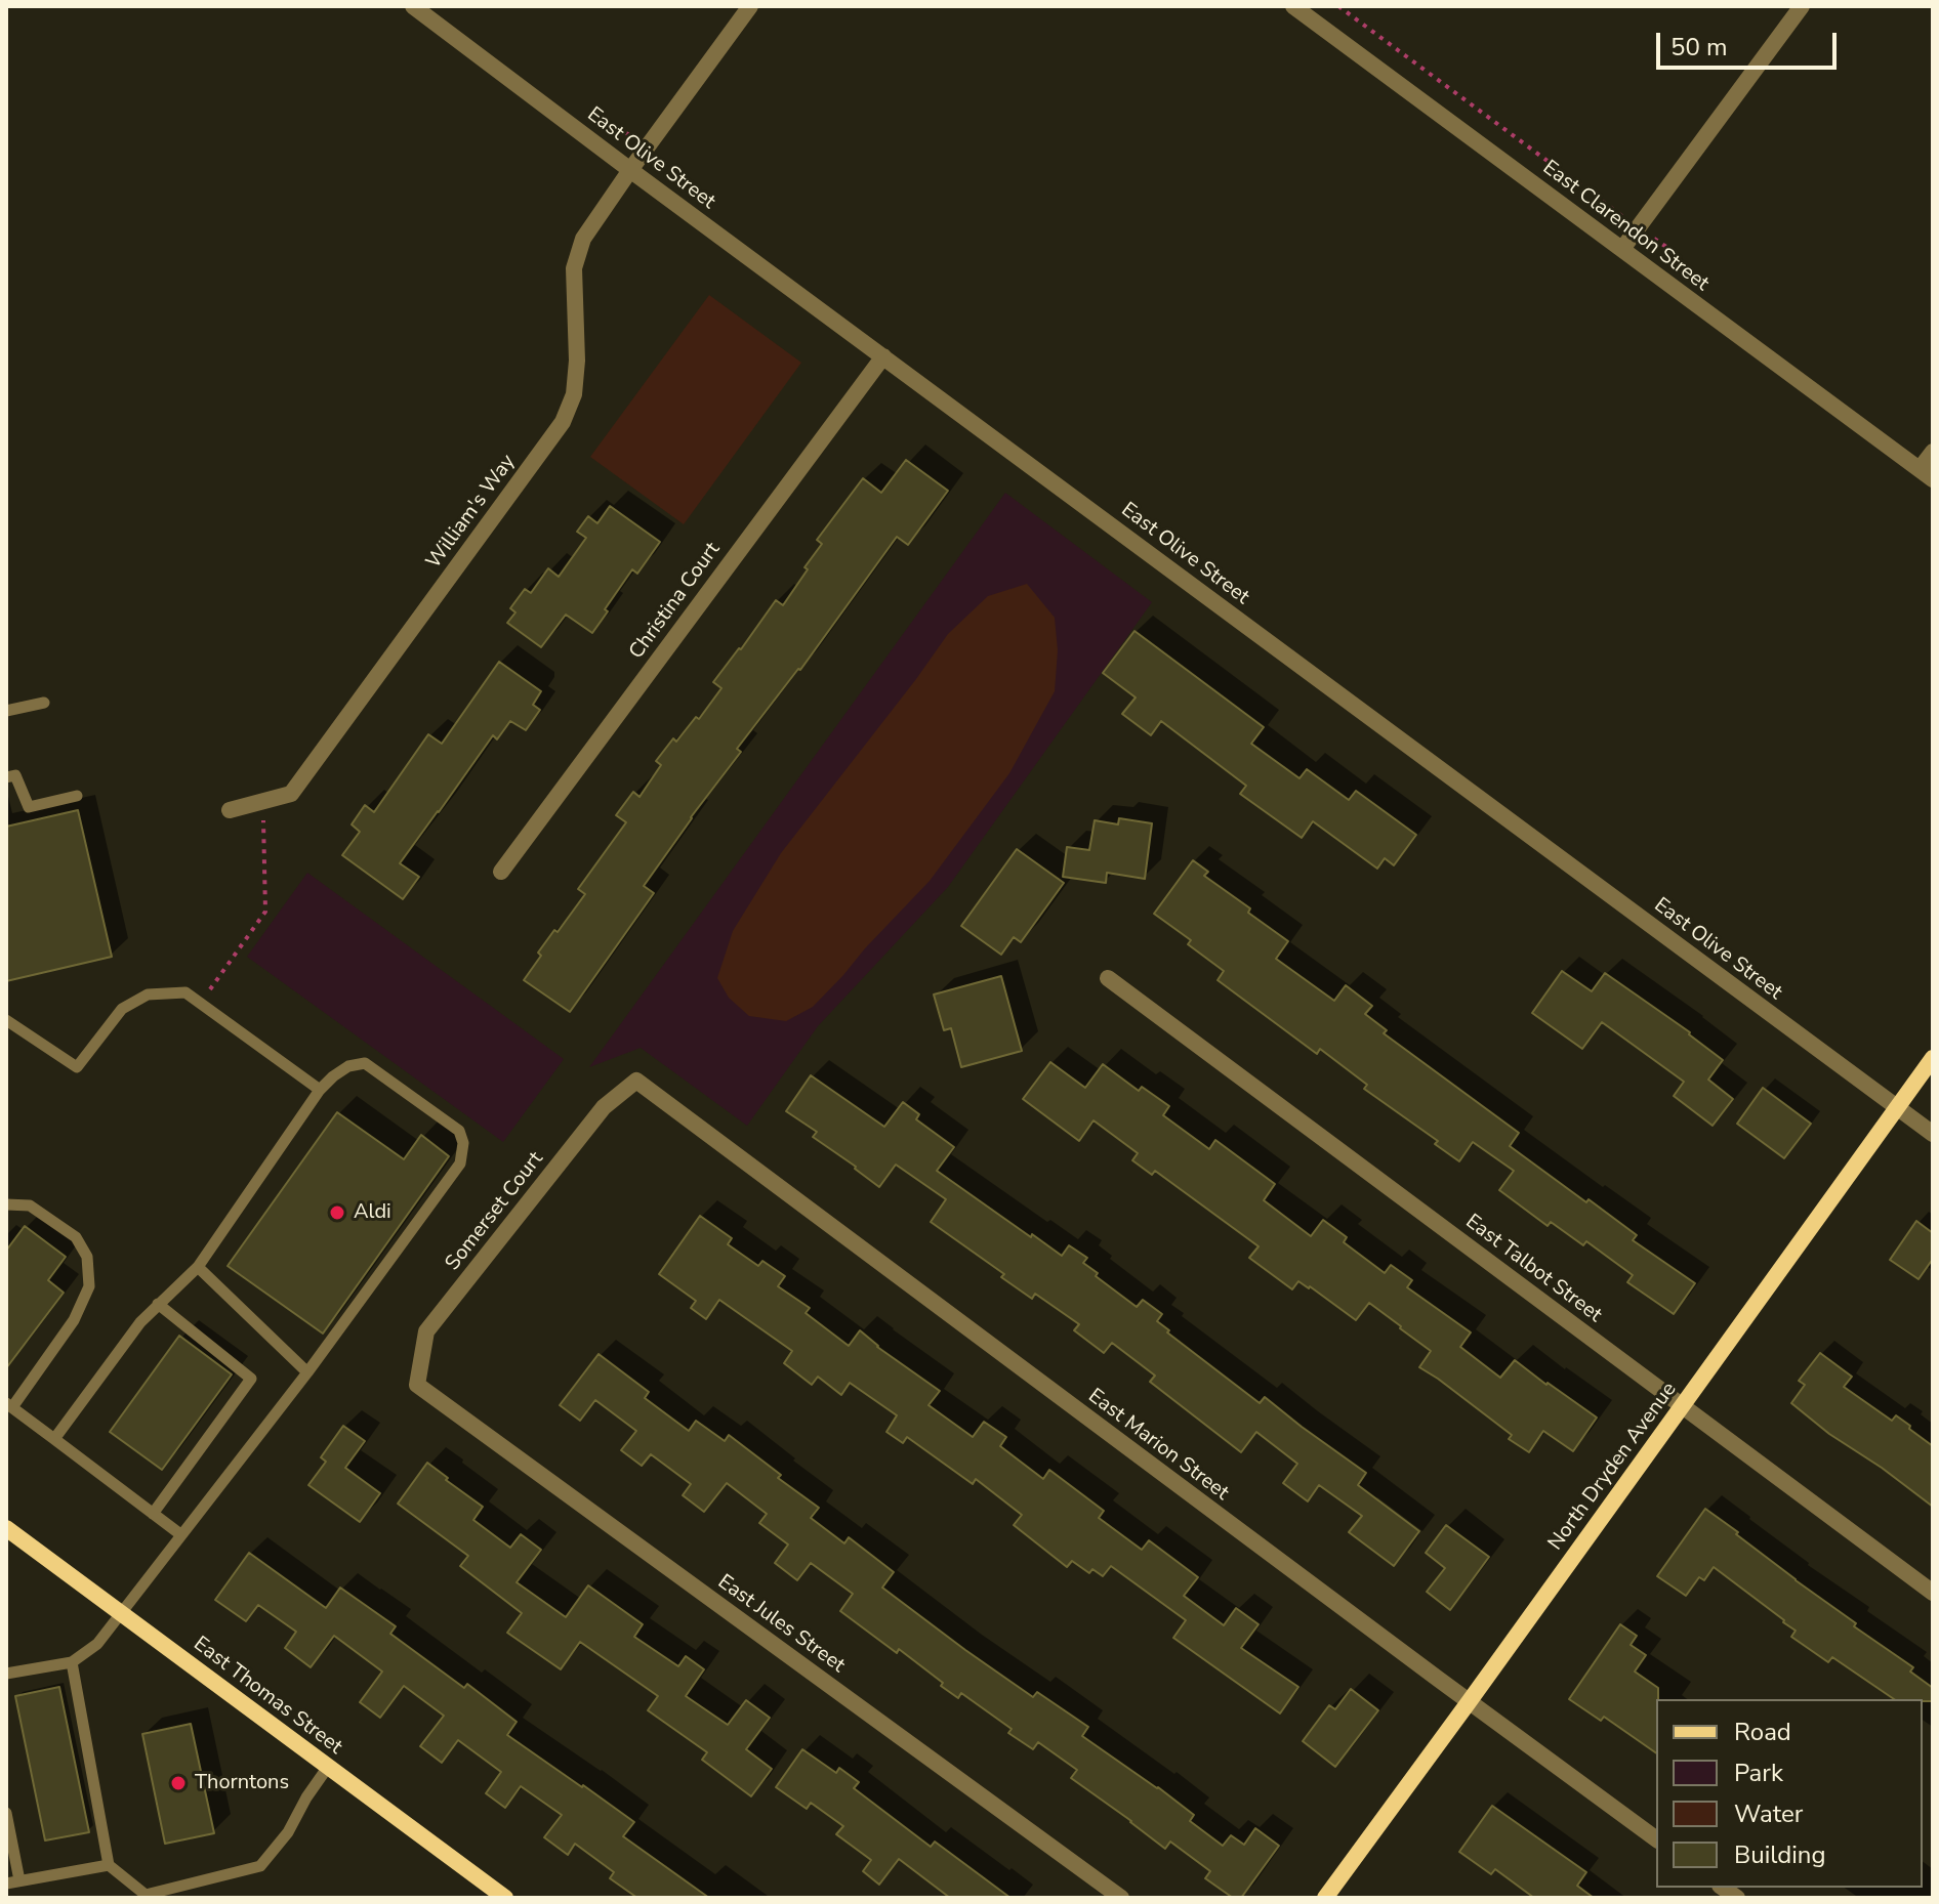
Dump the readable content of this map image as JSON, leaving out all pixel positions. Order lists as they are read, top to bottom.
{
  "streets": {
    "street": [
      "East Olive Street",
      "East Clarendon Street",
      "William's Way",
      "Christina Court",
      "Somerset Court",
      "East Talbot Street",
      "East Marion Street",
      "North Dryden Avenue",
      "East Jules Street",
      "East Thomas Street"
    ]
  },
  "crossings": [
    ["East Olive Street", "William's Way"],
    ["East Olive Street", "Christina Court"],
    ["East Olive Street", "North Dryden Avenue"],
    ["Somerset Court", "East Marion Street"],
    ["Somerset Court", "East Jules Street"],
    ["East Talbot Street", "North Dryden Avenue"],
    ["East Marion Street", "North Dryden Avenue"]
  ],
  "places": ["Aldi", "Thorntons"],
  "legend": [
    "Road",
    "Park",
    "Water",
    "Building"
  ],
  "scale_bar": "50 m"
}
